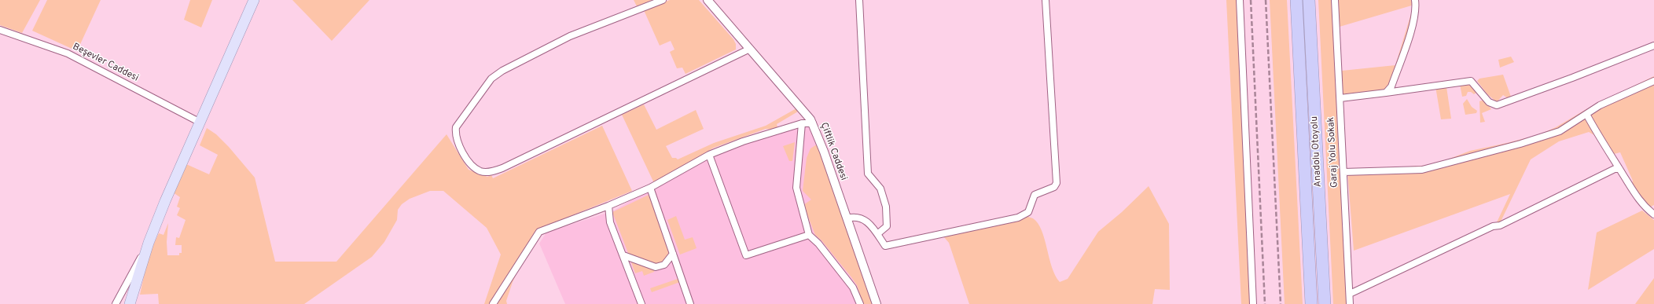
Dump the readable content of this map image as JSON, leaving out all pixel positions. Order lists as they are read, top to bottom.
{
  "streets": {
    "highway": ["Anadolu Otoyolu"],
    "street": ["Beşevler Caddesi", "Çiftlik Caddesi", "Garaj Yolu Sokak"]
  }
}
